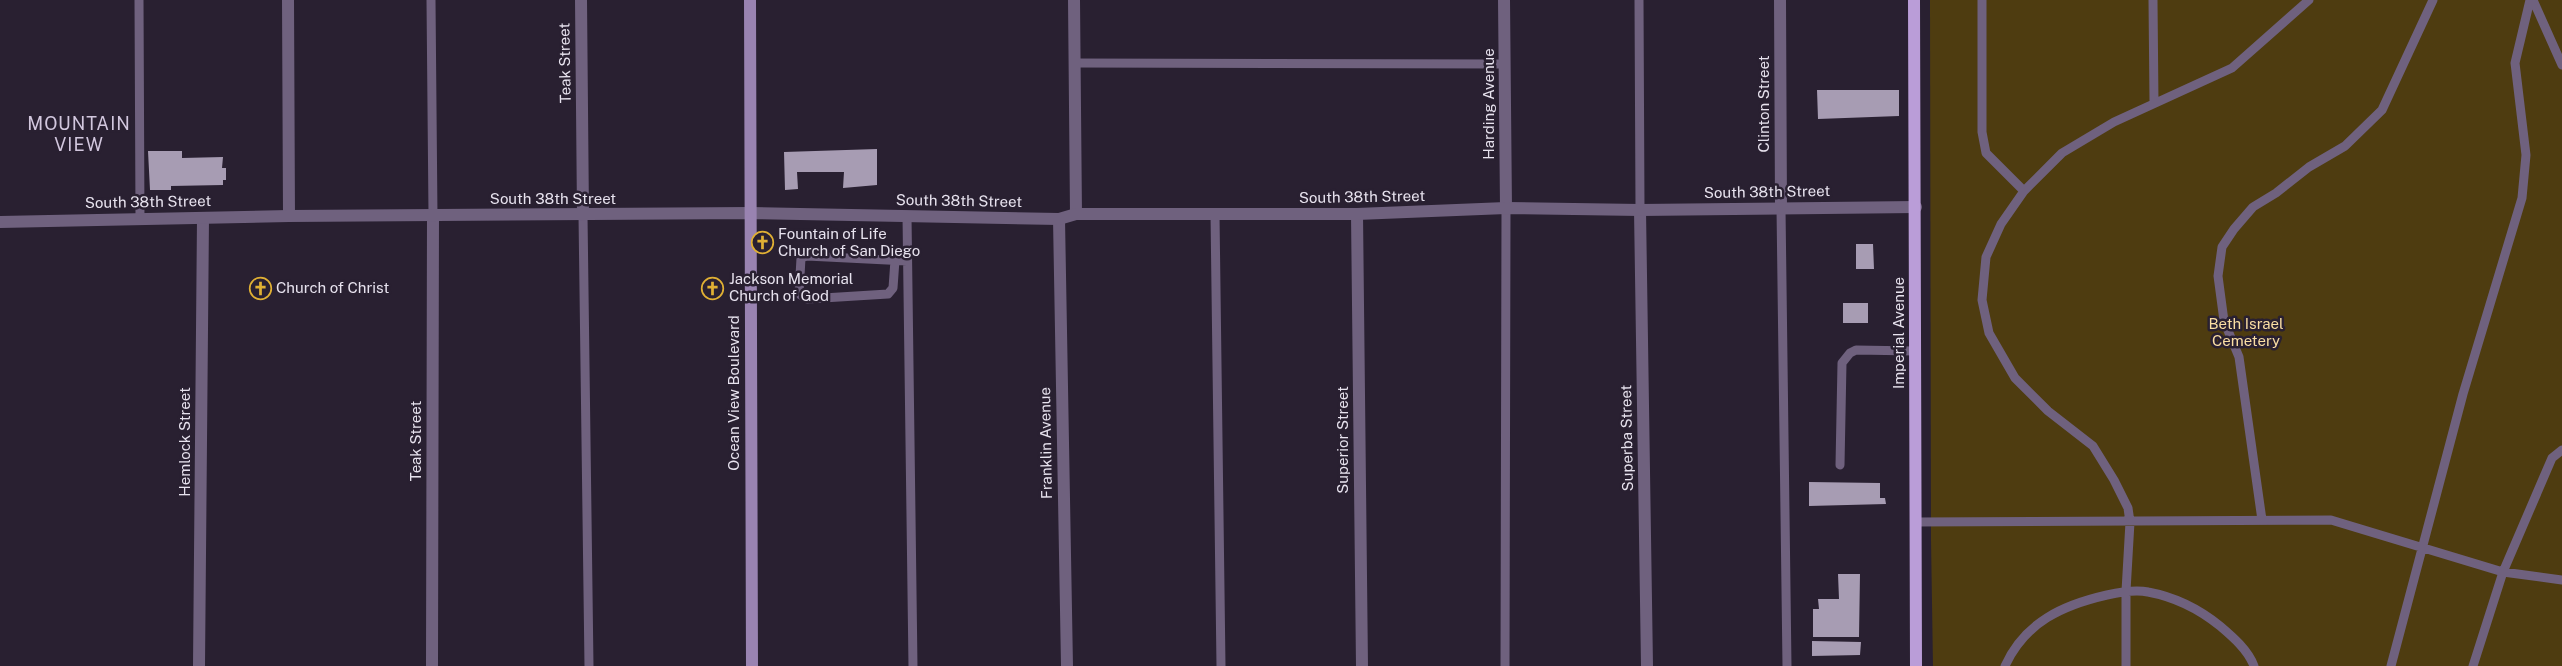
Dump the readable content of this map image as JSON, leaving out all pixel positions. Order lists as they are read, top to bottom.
{
  "streets": {
    "main road": ["Imperial Avenue", "Ocean View Boulevard"],
    "street": [
      "Teak Street",
      "Harding Avenue",
      "Clinton Street",
      "South 38th Street",
      "Superba Street",
      "Superior Street",
      "Hemlock Street",
      "Franklin Avenue"
    ]
  },
  "crossings": [
    ["Teak Street", "South 38th Street"],
    ["Harding Avenue", "South 38th Street"],
    ["Clinton Street", "South 38th Street"],
    ["South 38th Street", "Imperial Avenue"],
    ["South 38th Street", "Ocean View Boulevard"],
    ["South 38th Street", "Superba Street"],
    ["South 38th Street", "Superior Street"],
    ["South 38th Street", "Hemlock Street"],
    ["South 38th Street", "Franklin Avenue"]
  ],
  "districts": ["MOUNTAIN VIEW"],
  "parks": ["Beth Israel Cemetery"],
  "places": {
    "church": ["Fountain of Life Church of San Diego", "Church of Christ", "Jackson Memorial Church of God"]
  }
}
